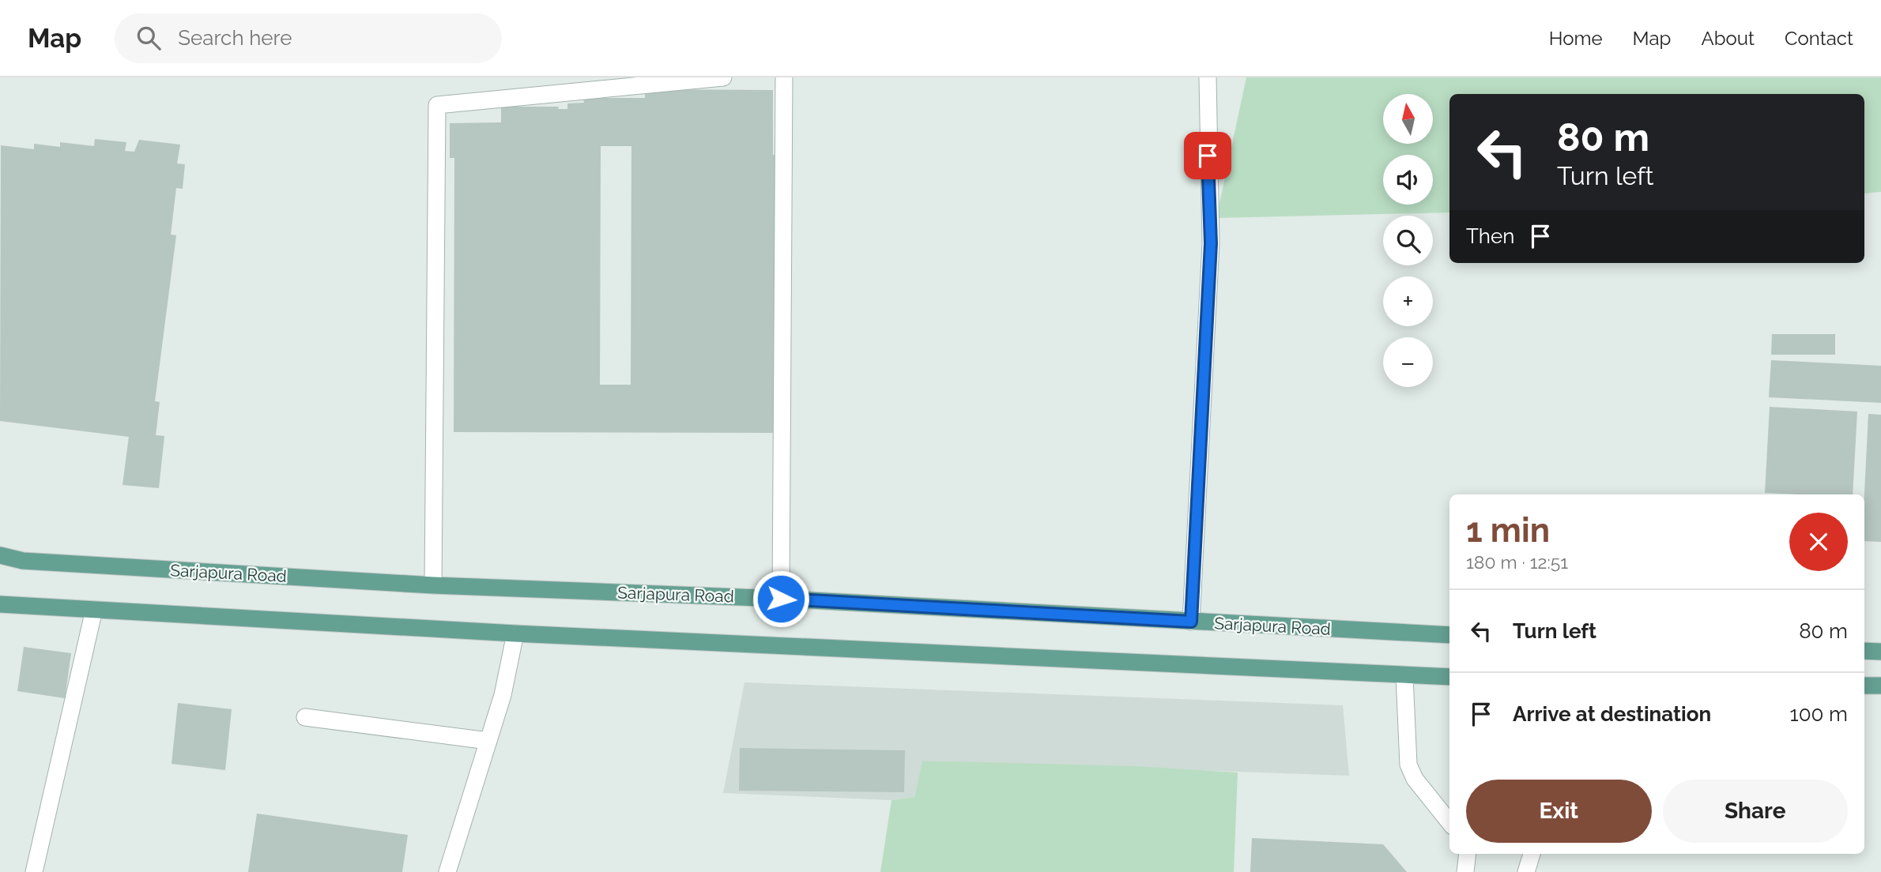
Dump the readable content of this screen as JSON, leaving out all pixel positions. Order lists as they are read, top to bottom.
{
  "streets": {
    "main road": ["Sarjapura Road"]
  },
  "north": "top",
  "page": {
    "header": "Map",
    "search": "Search here",
    "nav": [
      "Home",
      "Map",
      "About",
      "Contact"
    ],
    "map_buttons": ["+", "−"],
    "turn": ["80 m", "Turn left"],
    "then": "Then",
    "heading": ["1 min", "180 m · 12:51"],
    "list": [
      {
        "name": "Turn left",
        "value": "80 m"
      },
      {
        "name": "Arrive at destination",
        "value": "100 m"
      }
    ],
    "buttons": ["Exit", "Share"]
  }
}
